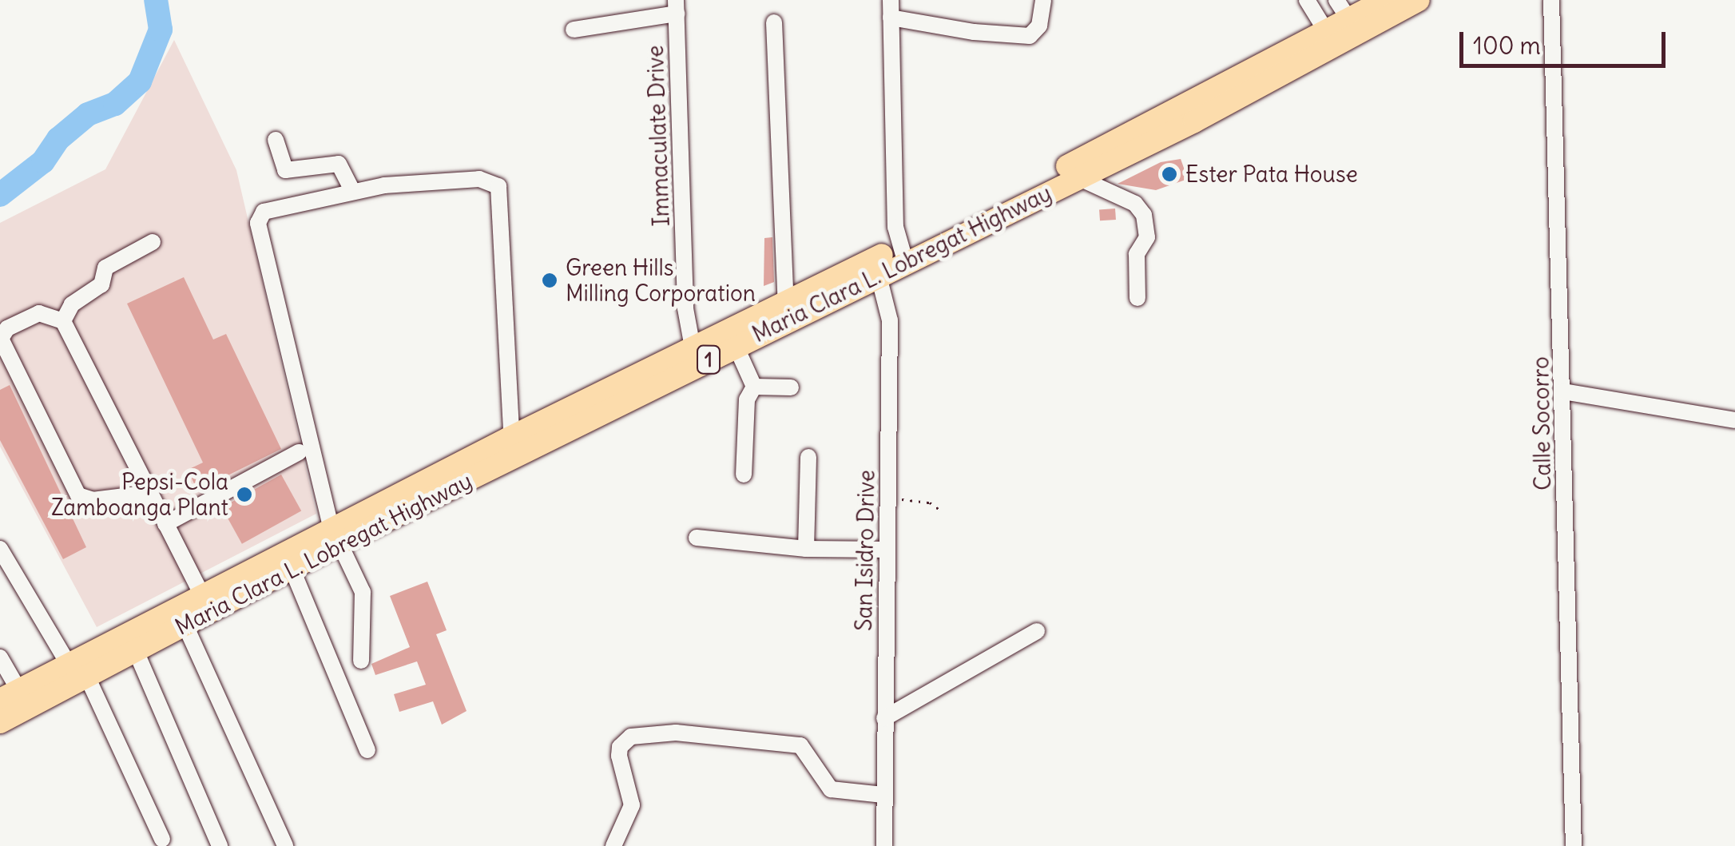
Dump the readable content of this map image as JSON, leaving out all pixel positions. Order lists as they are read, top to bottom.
{
  "streets": {
    "highway": ["Maria Clara L. Lobregat Highway", "1"],
    "street": ["Immaculate Drive", "Calle Socorro", "San Isidro Drive"]
  },
  "crossings": [
    ["Immaculate Drive", "Maria Clara L. Lobregat Highway"],
    ["Maria Clara L. Lobregat Highway", "San Isidro Drive"]
  ],
  "places": ["Ester Pata House", "Green Hills Milling Corporation", "Pepsi-Cola Zamboanga Plant"],
  "scale_bar": "100 m"
}
